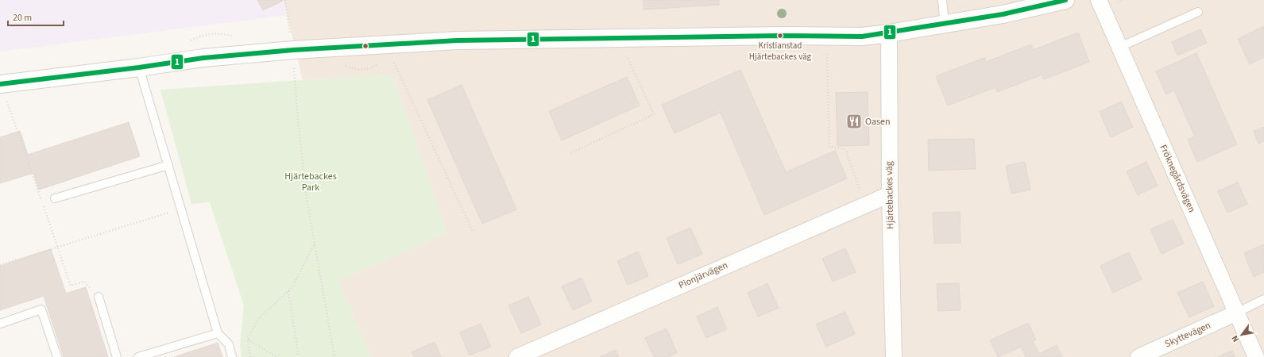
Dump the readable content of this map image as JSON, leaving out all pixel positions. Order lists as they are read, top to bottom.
{
  "streets": {
    "street": [
      "Fröknegårdsvägen",
      "Hjärtebackes väg",
      "Pionjärvägen",
      "Skyttevägen"
    ]
  },
  "crossings": [
    ["Fröknegårdsvägen", "Skyttevägen"],
    ["Hjärtebackes väg", "Pionjärvägen"]
  ],
  "parks": ["Hjärtebackes Park"],
  "places": {
    "other": ["Kristianstad Hjärtebackes väg"],
    "restaurant": ["Oasen"]
  },
  "lines": ["transit line 1"],
  "scale_bar": "20 m",
  "north": "bottom left"
}
